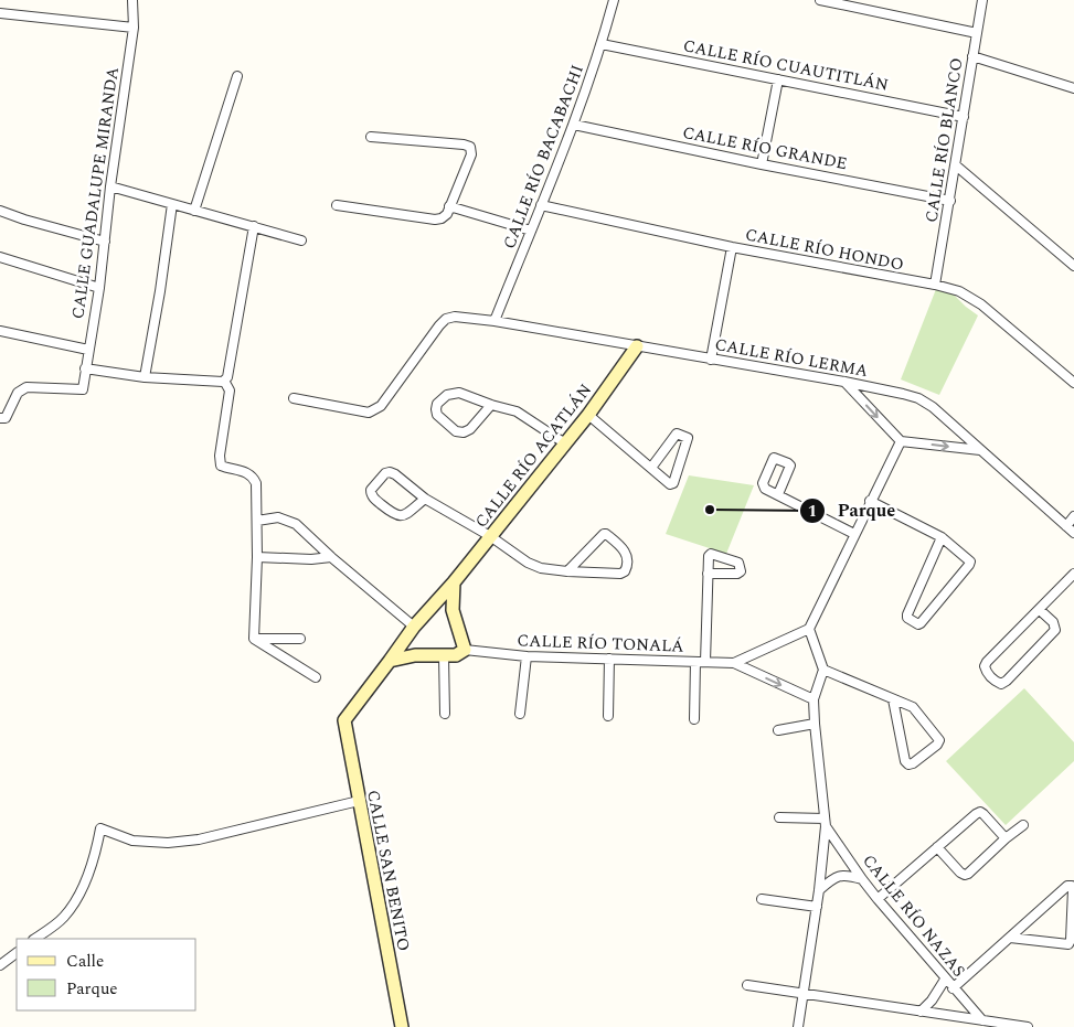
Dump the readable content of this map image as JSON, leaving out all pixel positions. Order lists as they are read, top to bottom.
{
  "streets": {
    "street": [
      "CALLE RÍO CUAUTITLÁN",
      "CALLE RÍO BLANCO",
      "CALLE RÍO GRANDE",
      "CALLE RÍO BACABACHI",
      "CALLE GUADALUPE MIRANDA",
      "CALLE RÍO HONDO",
      "CALLE RÍO LERMA",
      "CALLE RÍO ACATLÁN",
      "CALLE RÍO TONALÁ",
      "CALLE SAN BENITO",
      "CALLE RÍO NAZAS"
    ]
  },
  "crossings": [
    ["CALLE RÍO CUAUTITLÁN", "CALLE RÍO BLANCO"],
    ["CALLE RÍO CUAUTITLÁN", "CALLE RÍO BACABACHI"],
    ["CALLE RÍO BLANCO", "CALLE RÍO GRANDE"],
    ["CALLE RÍO BLANCO", "CALLE RÍO HONDO"],
    ["CALLE RÍO GRANDE", "CALLE RÍO BACABACHI"],
    ["CALLE RÍO BACABACHI", "CALLE RÍO HONDO"],
    ["CALLE RÍO BACABACHI", "CALLE RÍO LERMA"],
    ["CALLE RÍO LERMA", "CALLE RÍO ACATLÁN"],
    ["CALLE RÍO ACATLÁN", "CALLE SAN BENITO"]
  ],
  "places": ["Parque"],
  "legend": ["Calle", "Parque"]
}
